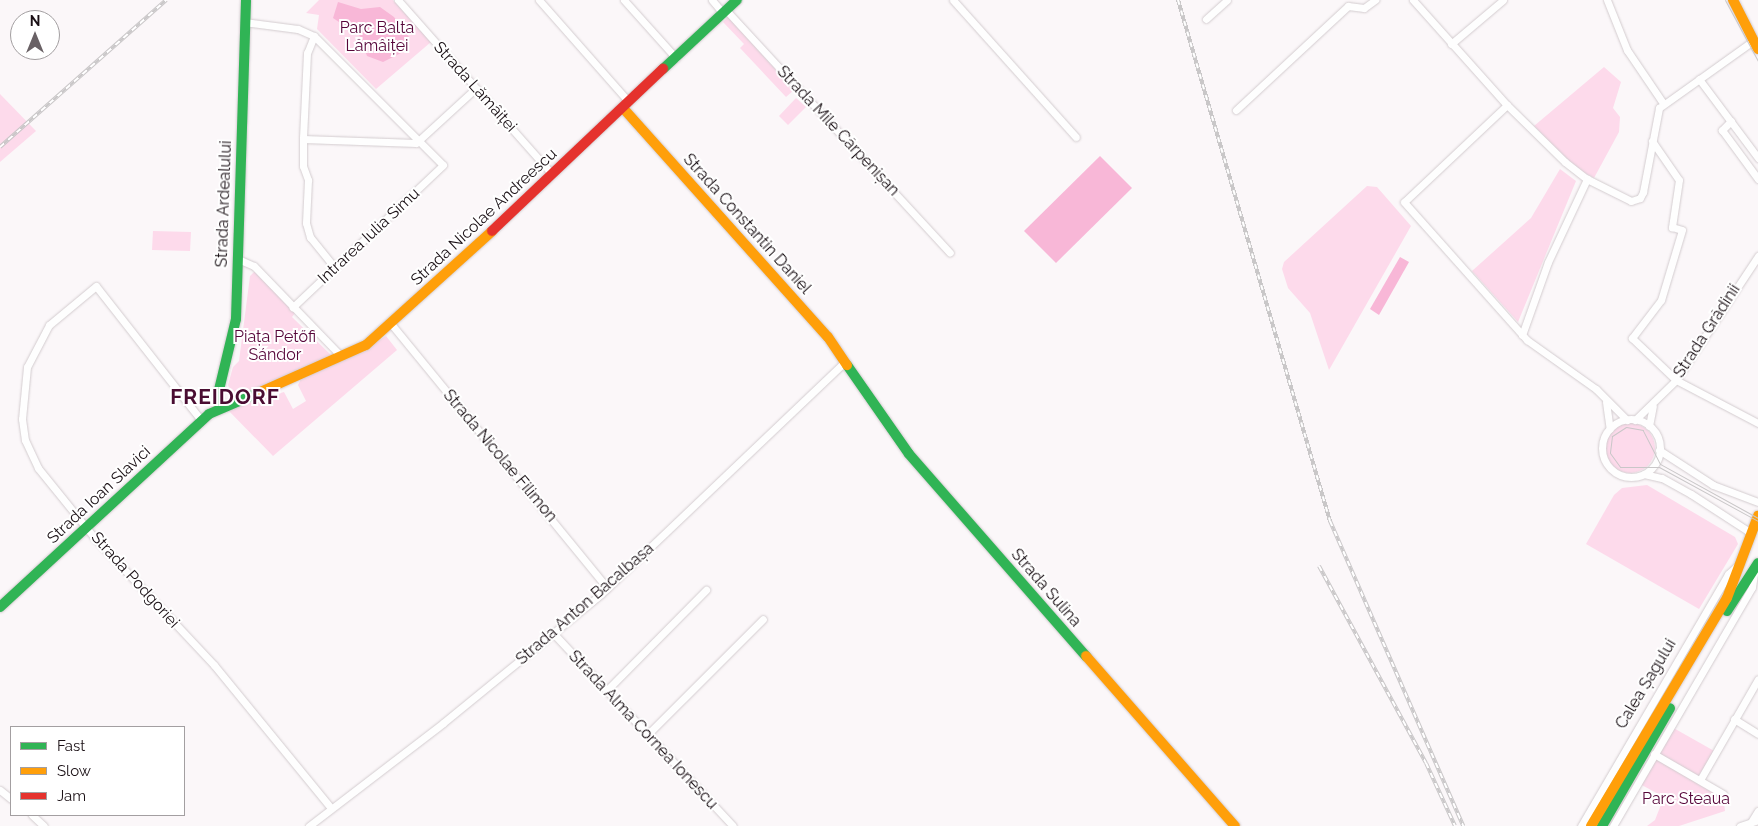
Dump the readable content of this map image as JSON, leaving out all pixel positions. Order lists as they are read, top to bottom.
{
  "streets": {
    "main road": [
      "Strada Ardealului",
      "Strada Nicolae Andreescu",
      "Strada Constantin Daniel",
      "Strada Ioan Slavici",
      "Strada Sulina",
      "Calea Șagului"
    ],
    "street": [
      "Strada Lămâiței",
      "Strada Mile Cărpenișan",
      "Intrarea Iulia Simu",
      "Strada Grădinii",
      "Strada Nicolae Filimon",
      "Strada Podgoriei",
      "Strada Anton Bacalbașa",
      "Strada Alma Cornea Ionescu"
    ]
  },
  "crossings": [
    ["Strada Lămâiței", "Strada Nicolae Andreescu"],
    ["Strada Mile Cărpenișan", "Strada Nicolae Andreescu"],
    ["Strada Ardealului", "Strada Nicolae Andreescu"],
    ["Strada Ardealului", "Strada Ioan Slavici"],
    ["Strada Nicolae Andreescu", "Strada Constantin Daniel"],
    ["Strada Nicolae Andreescu", "Strada Nicolae Filimon"],
    ["Strada Nicolae Andreescu", "Strada Ioan Slavici"],
    ["Strada Constantin Daniel", "Strada Sulina"],
    ["Strada Constantin Daniel", "Strada Anton Bacalbașa"],
    ["Strada Nicolae Filimon", "Strada Anton Bacalbașa"],
    ["Strada Ioan Slavici", "Strada Podgoriei"],
    ["Strada Podgoriei", "Strada Anton Bacalbașa"],
    ["Strada Sulina", "Strada Anton Bacalbașa"],
    ["Strada Anton Bacalbașa", "Strada Alma Cornea Ionescu"]
  ],
  "districts": ["FREIDORF"],
  "parks": ["Parc Balta Lămâiței", "Piața Petőfi Sándor", "Parc Steaua"],
  "legend": ["Fast", "Slow", "Jam"],
  "north": "top"
}
